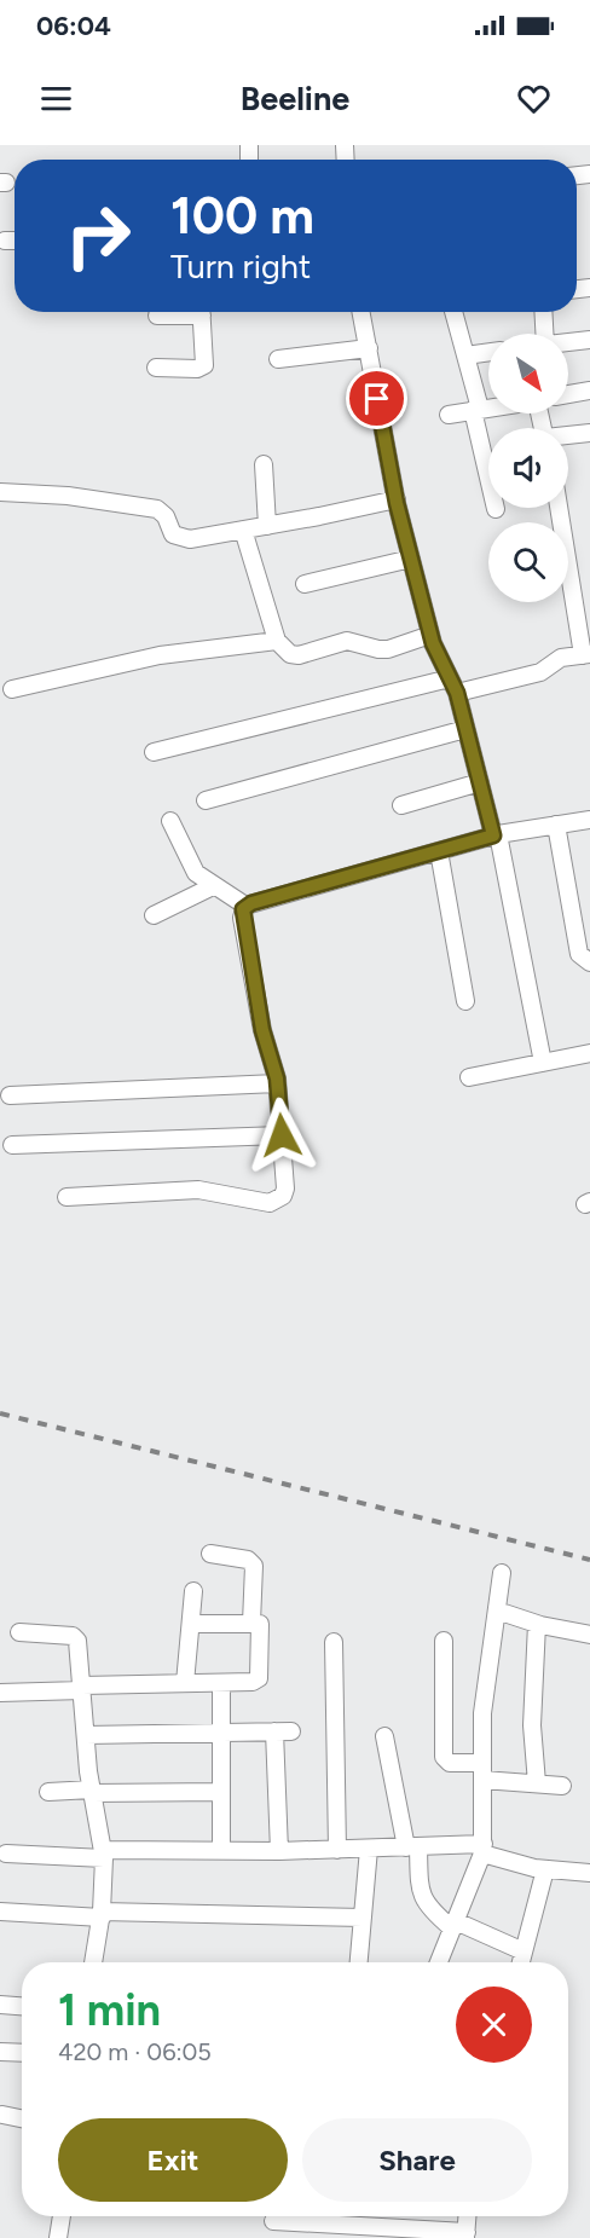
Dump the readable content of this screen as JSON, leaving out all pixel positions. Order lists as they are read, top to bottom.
{
  "north": "bottom right",
  "page": {
    "status": "06:04",
    "header": "Beeline",
    "turn": ["100 m", "Turn right"],
    "heading": ["1 min", "420 m · 06:05"],
    "buttons": ["Exit", "Share"]
  }
}
